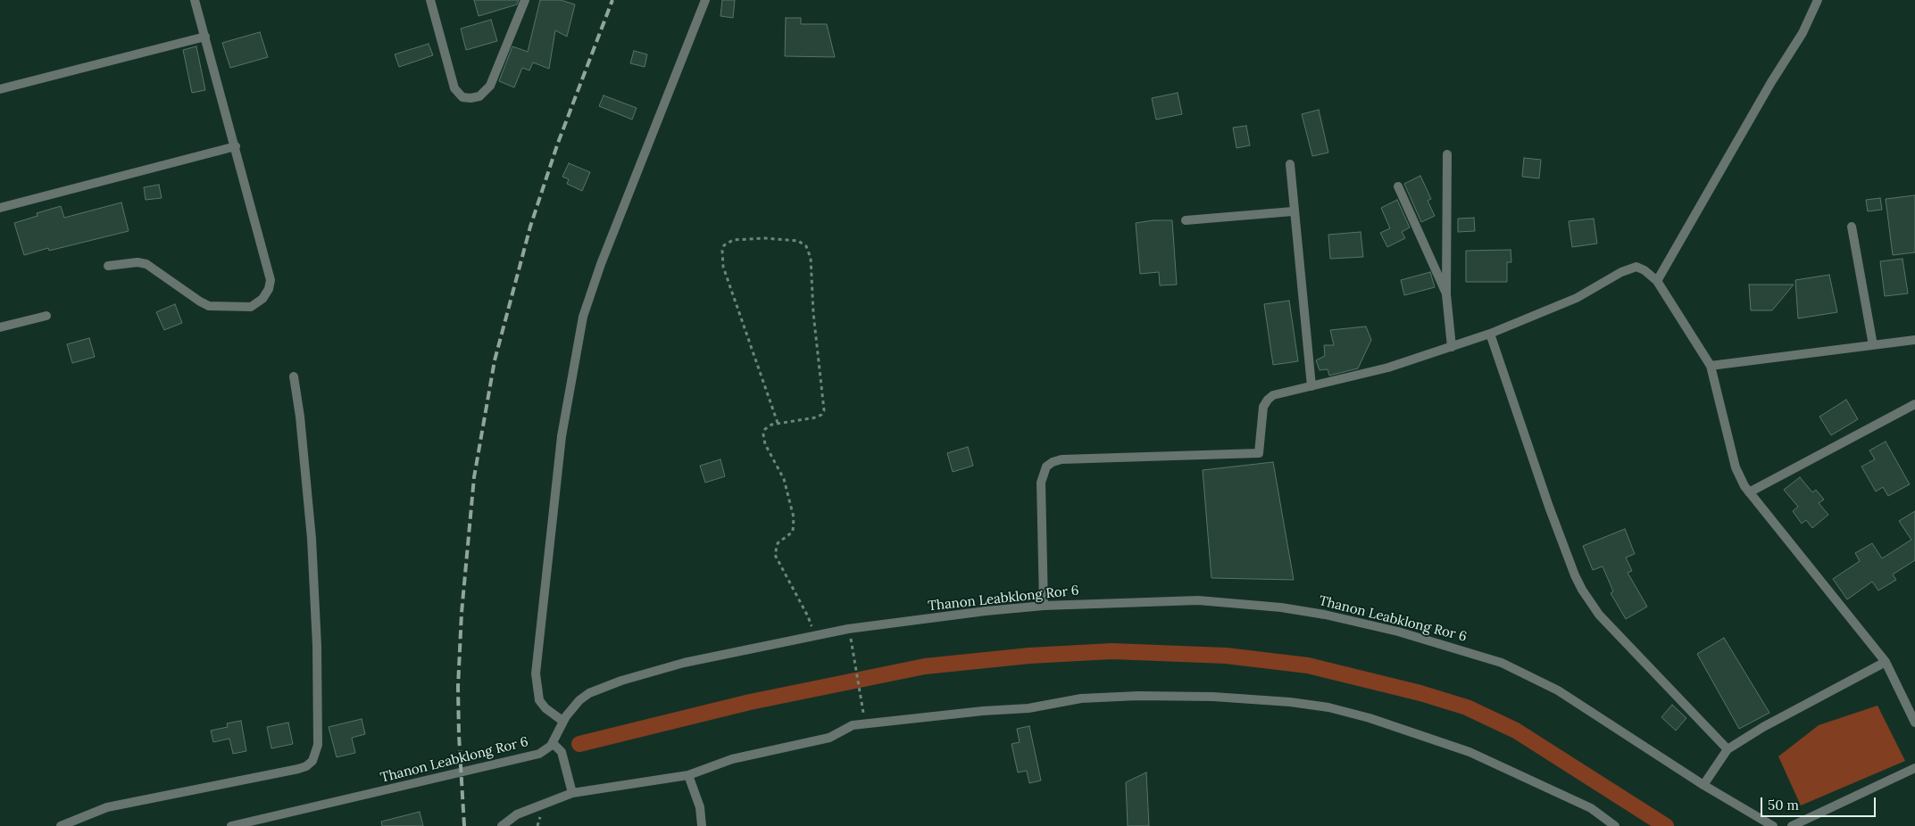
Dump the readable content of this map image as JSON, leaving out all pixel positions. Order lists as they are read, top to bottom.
{
  "streets": {
    "street": ["Thanon Leabklong Ror 6"]
  },
  "scale_bar": "50 m"
}
